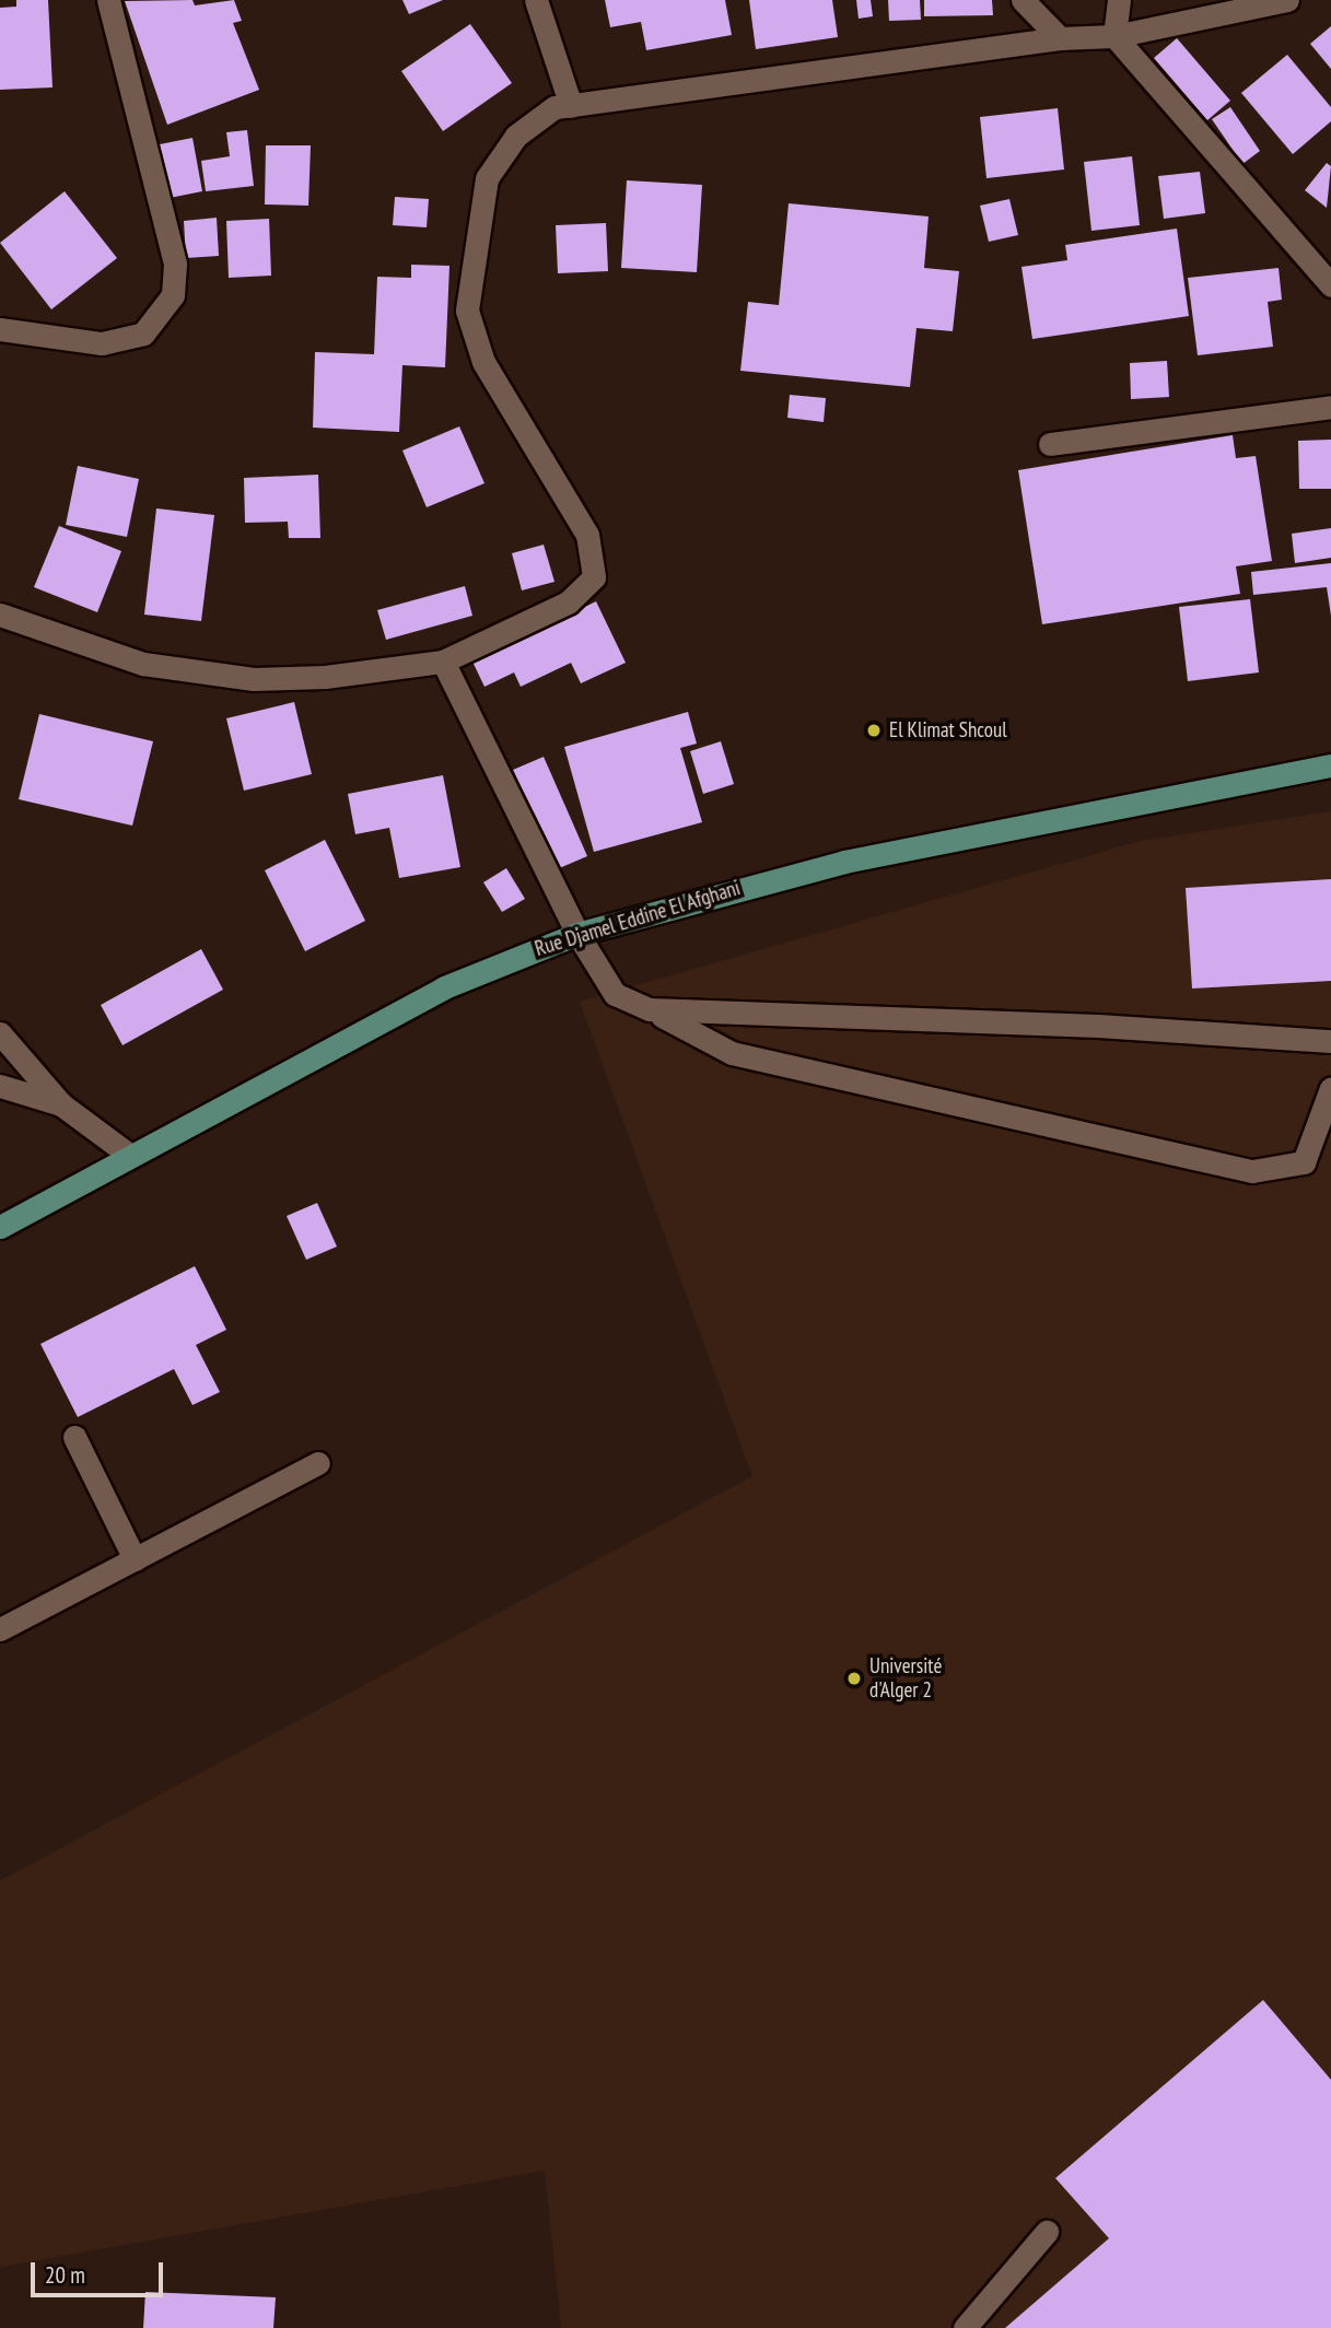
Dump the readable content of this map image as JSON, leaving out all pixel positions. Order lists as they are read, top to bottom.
{
  "streets": {
    "main road": ["Rue Djamel Eddine El Afghani"]
  },
  "places": ["El Klimat Shcoul", "Université d'Alger 2"],
  "scale_bar": "20 m"
}
